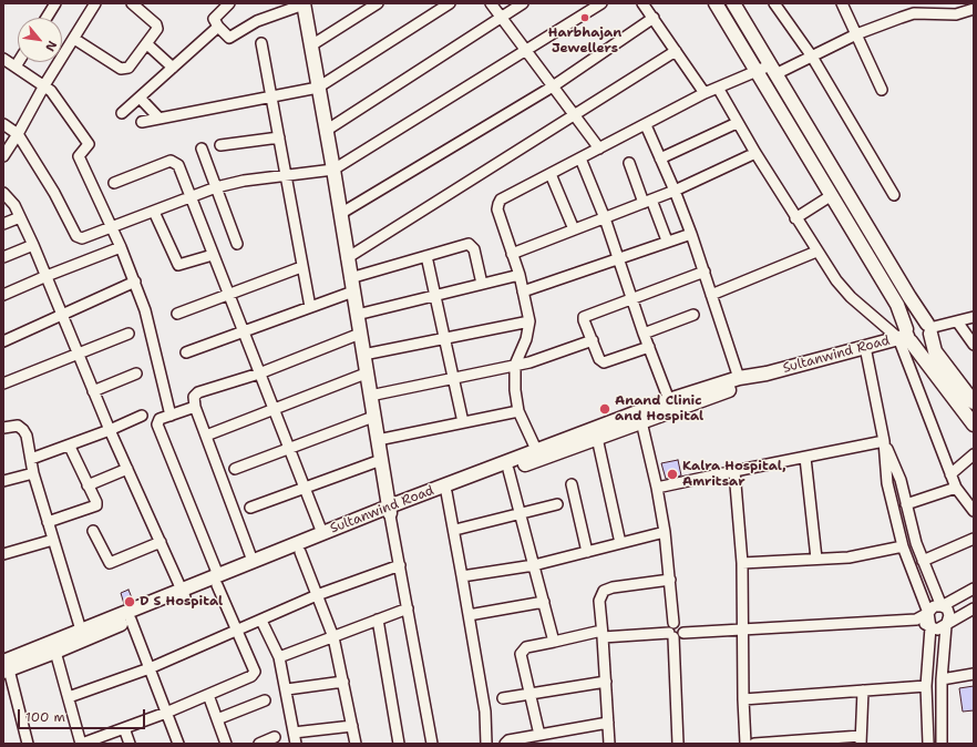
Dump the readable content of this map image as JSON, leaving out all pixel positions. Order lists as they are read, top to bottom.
{
  "streets": {
    "main road": ["Sultanwind Road"]
  },
  "places": [
    "Harbhajan Jewellers",
    "Anand Clinic and Hospital",
    "Kalra Hospital, Amritsar",
    "D S Hospital"
  ],
  "scale_bar": "100 m",
  "north": "bottom right"
}
